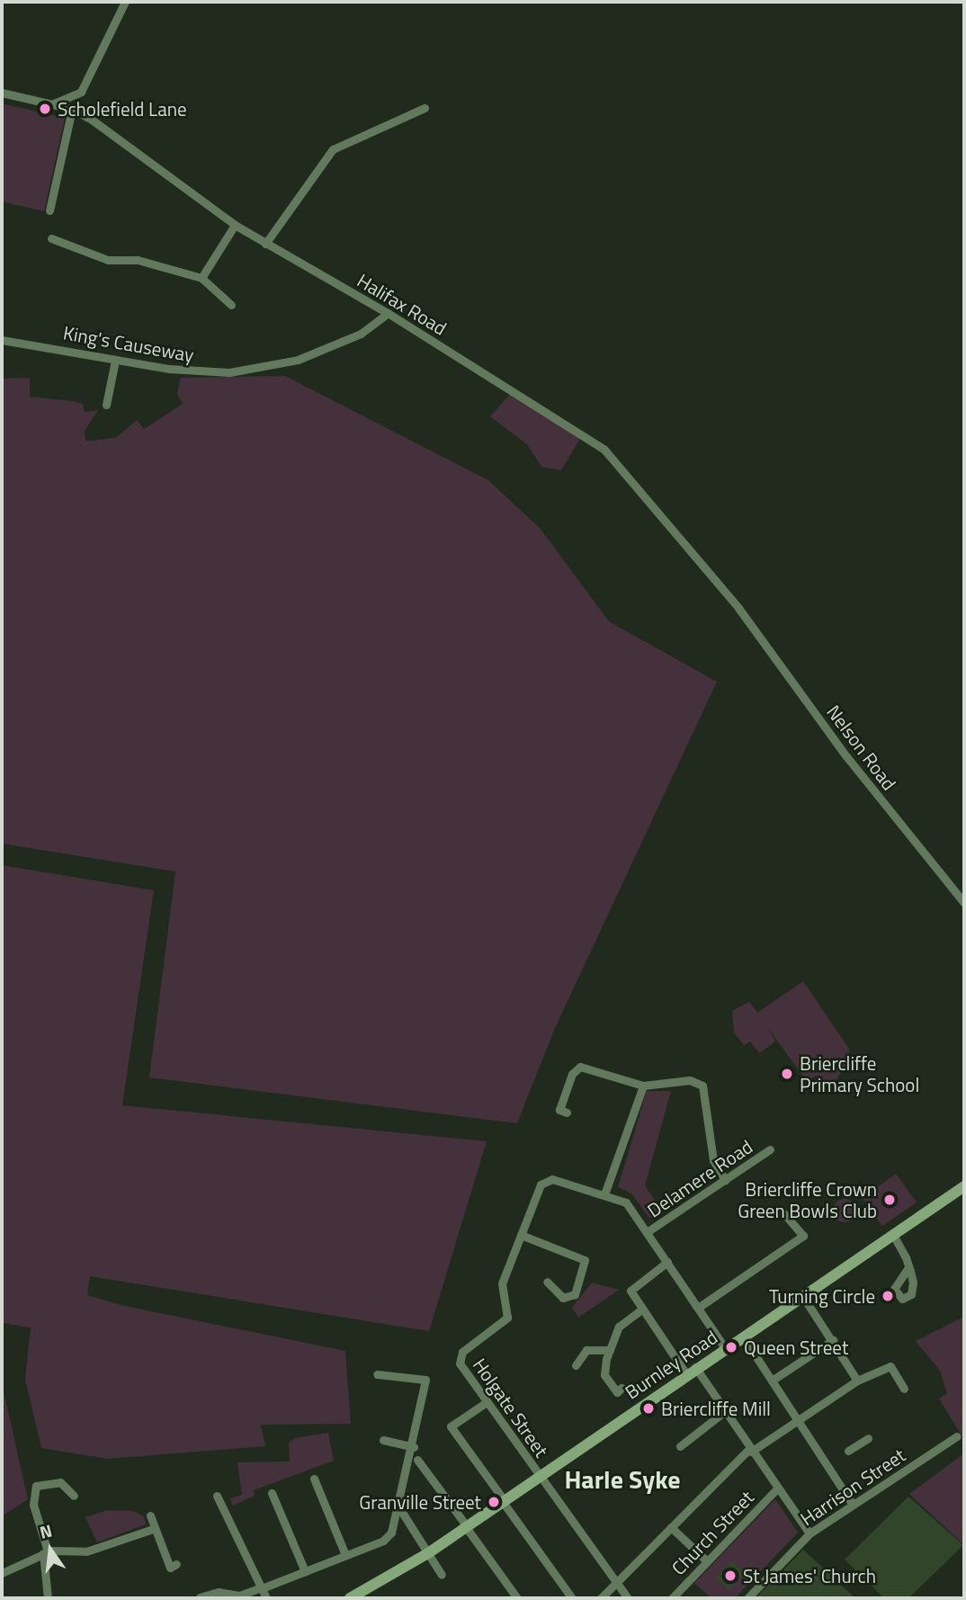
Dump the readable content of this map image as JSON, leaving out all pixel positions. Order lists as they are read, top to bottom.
{
  "streets": {
    "street": [
      "Halifax Road",
      "King's Causeway",
      "Nelson Road",
      "Delamere Road",
      "Burnley Road",
      "Holgate Street",
      "Harrison Street",
      "Church Street"
    ]
  },
  "crossings": [
    ["Halifax Road", "King's Causeway"],
    ["Halifax Road", "Nelson Road"],
    ["Burnley Road", "Holgate Street"]
  ],
  "districts": ["Harle Syke"],
  "places": [
    "Scholefield Lane",
    "Briercliffe Primary School",
    "Briercliffe Crown Green Bowls Club",
    "Turning Circle",
    "Queen Street",
    "Briercliffe Mill",
    "Granville Street",
    "St James' Church"
  ],
  "north": "top"
}
